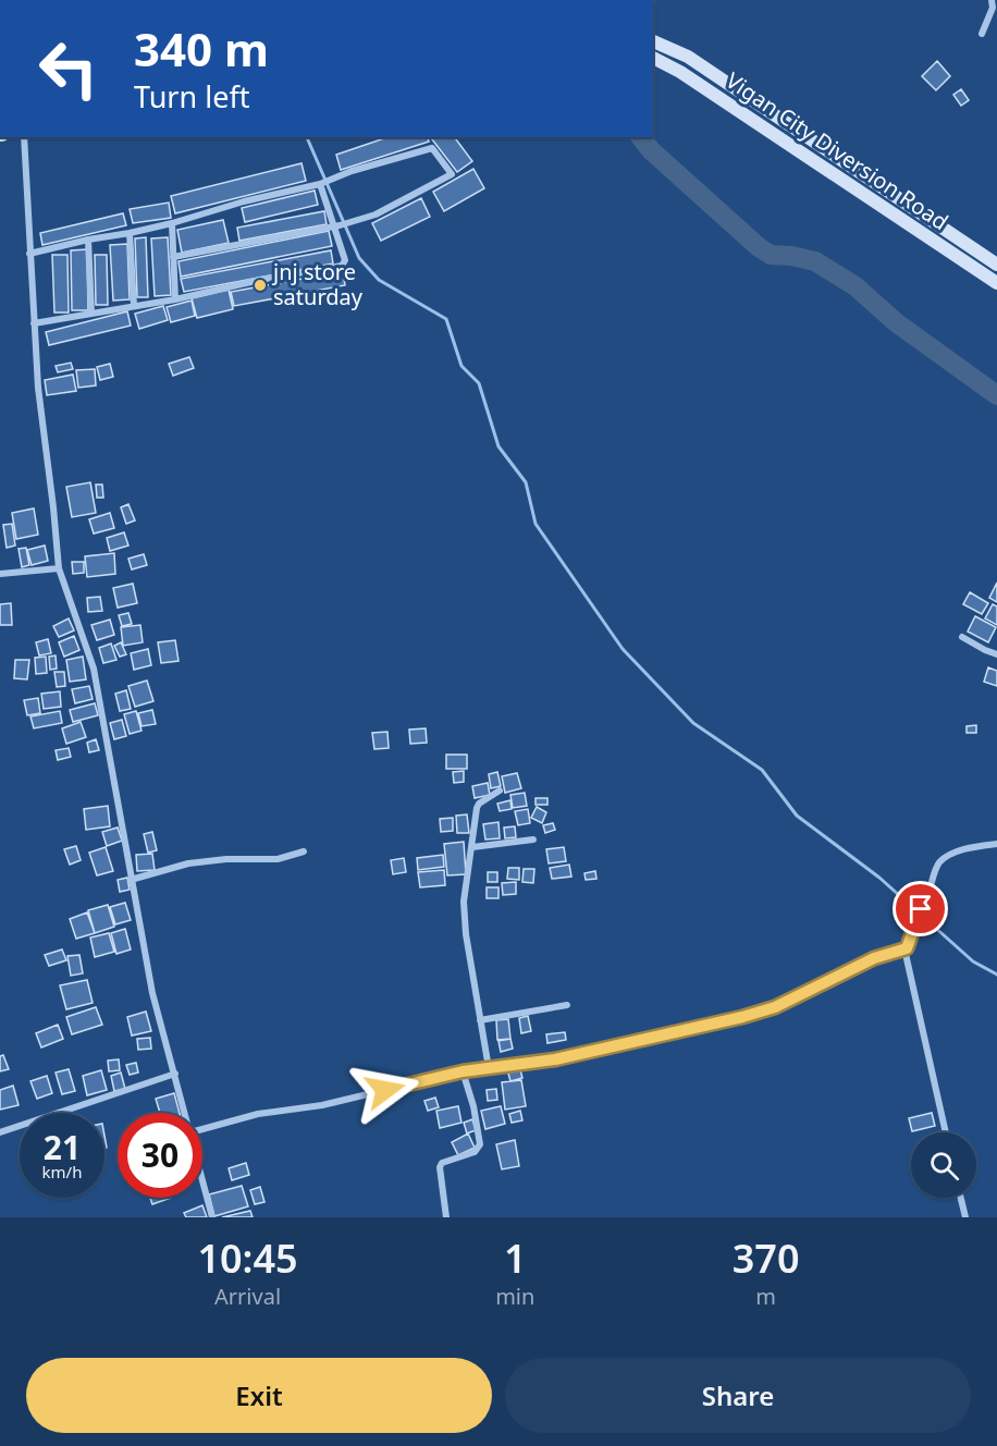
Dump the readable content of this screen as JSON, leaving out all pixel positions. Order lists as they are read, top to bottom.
{
  "streets": {
    "main road": ["Vigan City Diversion Road"]
  },
  "places": ["jnj store saturday"],
  "page": {
    "turn": ["340 m", "Turn left"],
    "speed": "21 km/h",
    "limit": "30",
    "eta": [
      "10:45",
      "Arrival",
      "1",
      "min",
      "370",
      "m"
    ],
    "buttons": ["Exit", "Share"]
  }
}
